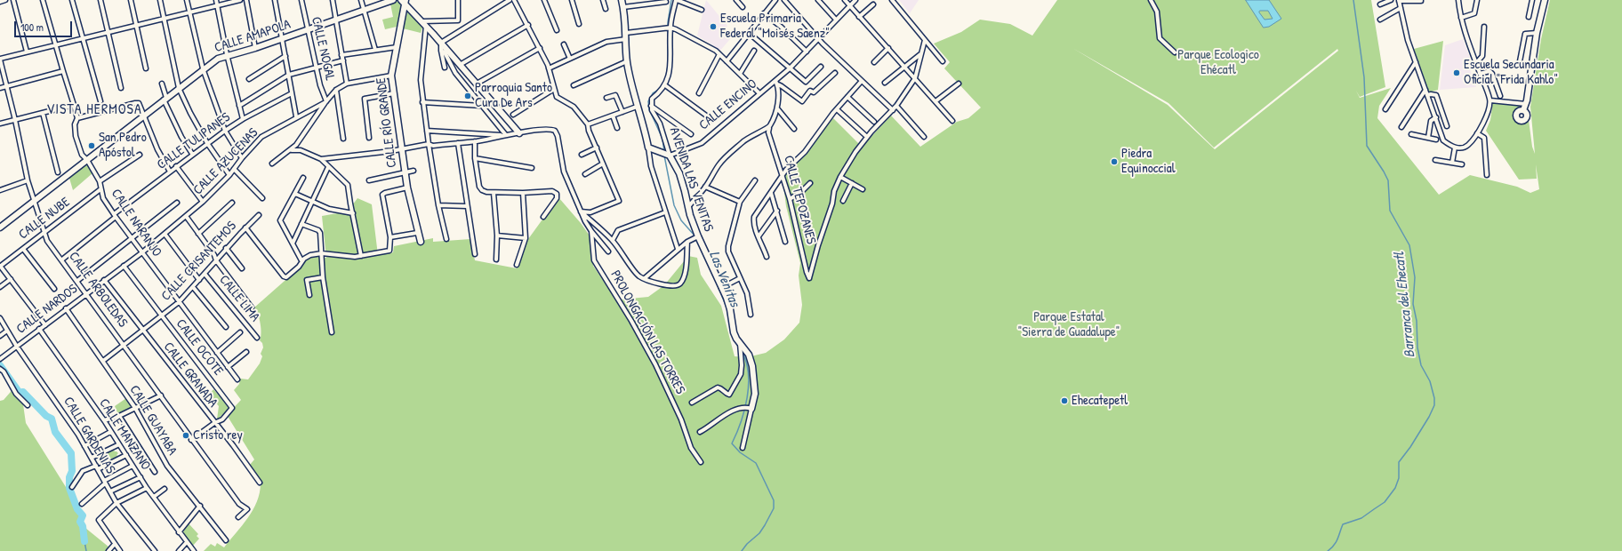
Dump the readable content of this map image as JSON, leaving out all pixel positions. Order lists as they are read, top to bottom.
{
  "streets": {
    "main road": ["CALLE AMAPOLA", "CALLE RÍO GRANDE", "AVENIDA LAS VENITAS"],
    "street": [
      "CALLE NOGAL",
      "CALLE ENCINO",
      "CALLE TULIPANES",
      "CALLE AZUCENAS",
      "CALLE TEPOZANES",
      "CALLE NUBE",
      "CALLE NARANJO",
      "CALLE CRISANTEMOS",
      "CALLE ARBOLEDAS",
      "CALLE LIMA",
      "CALLE NARDOS",
      "PROLONGACIÓN LAS TORRES",
      "CALLE OCOTE",
      "CALLE GRANADA",
      "CALLE GUAYABA",
      "CALLE MANZANO",
      "CALLE GARDENIAS"
    ]
  },
  "crossings": [
    ["CALLE AMAPOLA", "CALLE NOGAL"],
    ["CALLE AMAPOLA", "CALLE NARANJO"],
    ["CALLE AMAPOLA", "CALLE ARBOLEDAS"],
    ["CALLE NOGAL", "CALLE AZUCENAS"],
    ["CALLE ENCINO", "AVENIDA LAS VENITAS"],
    ["CALLE RÍO GRANDE", "CALLE AZUCENAS"],
    ["CALLE TULIPANES", "CALLE NARANJO"],
    ["CALLE TULIPANES", "CALLE ARBOLEDAS"],
    ["CALLE AZUCENAS", "CALLE NARANJO"],
    ["CALLE AZUCENAS", "CALLE LIMA"],
    ["CALLE AZUCENAS", "CALLE NARDOS"],
    ["CALLE NUBE", "CALLE NARANJO"],
    ["CALLE NUBE", "CALLE ARBOLEDAS"],
    ["CALLE NARANJO", "CALLE CRISANTEMOS"],
    ["CALLE NARANJO", "CALLE NARDOS"],
    ["CALLE CRISANTEMOS", "CALLE ARBOLEDAS"],
    ["CALLE CRISANTEMOS", "CALLE LIMA"],
    ["CALLE CRISANTEMOS", "CALLE OCOTE"],
    ["CALLE CRISANTEMOS", "CALLE GRANADA"],
    ["CALLE CRISANTEMOS", "CALLE GUAYABA"],
    ["CALLE ARBOLEDAS", "CALLE NARDOS"],
    ["CALLE NARDOS", "CALLE OCOTE"],
    ["CALLE NARDOS", "CALLE GRANADA"],
    ["CALLE NARDOS", "CALLE GUAYABA"],
    ["CALLE NARDOS", "CALLE MANZANO"],
    ["CALLE NARDOS", "CALLE GARDENIAS"],
    ["CALLE OCOTE", "CALLE GRANADA"]
  ],
  "districts": ["VISTA HERMOSA"],
  "water": ["Las Venitas", "Barranca del Ehecatl"],
  "parks": ["Parque Ecologico Ehécatl", "Parque Estatal \"Sierra de Guadalupe\""],
  "places": [
    "Escuela Primaria Federal \"Moisés Saenz\"",
    "Escuela Secundaria Oficial \"Frida Kahlo\"",
    "Parroquia Santo Cura De Ars",
    "San Pedro Apóstol",
    "Piedra Equinoccial",
    "Ehecatepetl",
    "Cristo rey"
  ],
  "scale_bar": "100 m"
}
